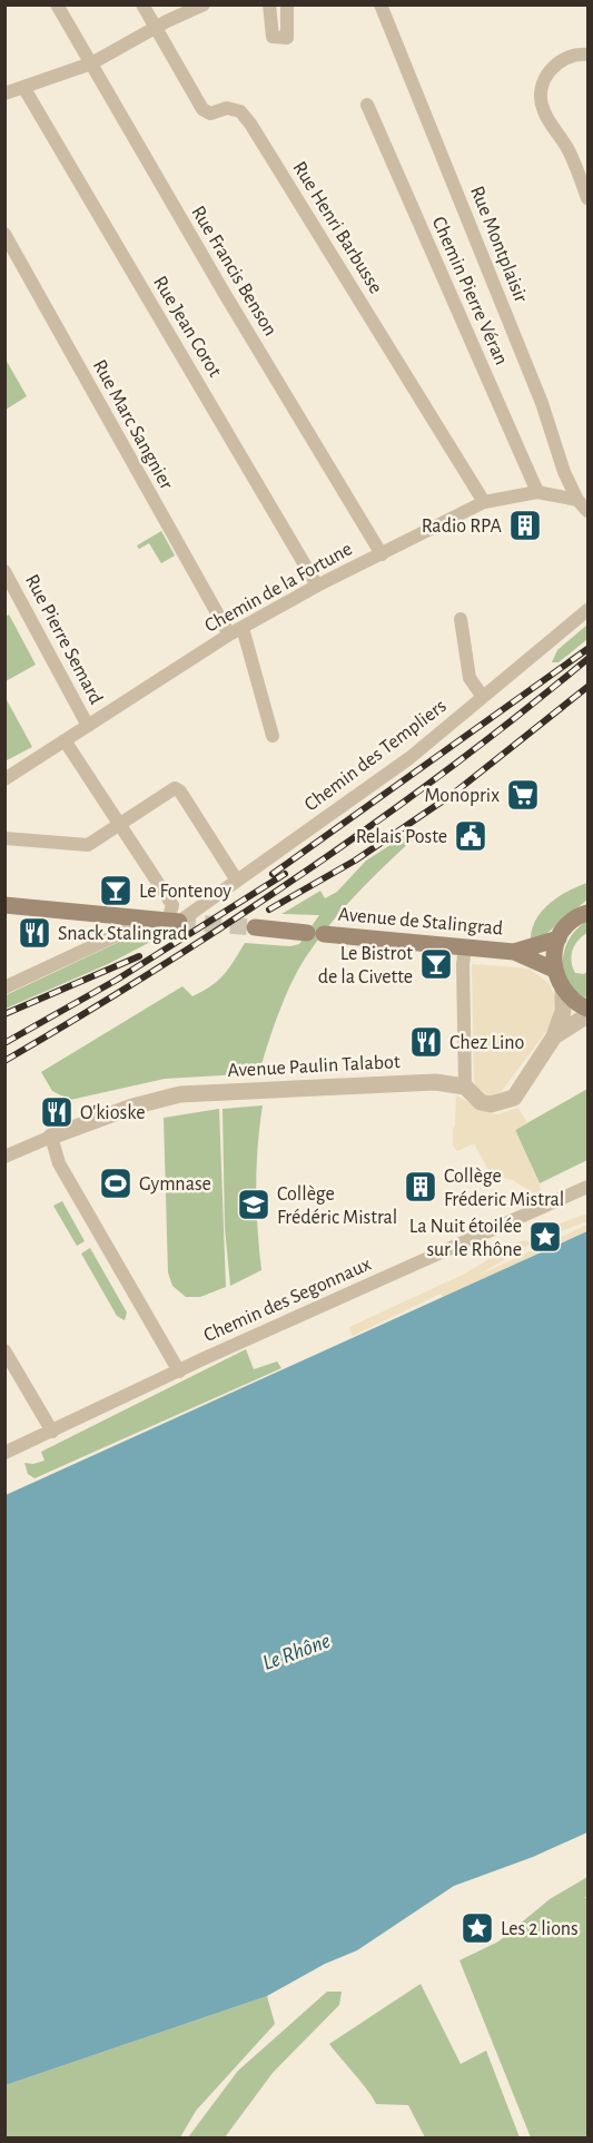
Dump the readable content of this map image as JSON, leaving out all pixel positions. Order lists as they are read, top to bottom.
{
  "streets": {
    "main road": ["Avenue de Stalingrad"],
    "street": [
      "Rue Henri Barbusse",
      "Rue Montplaisir",
      "Rue Francis Benson",
      "Chemin Pierre Véran",
      "Rue Jean Corot",
      "Rue Marc Sangnier",
      "Chemin de la Fortune",
      "Rue Pierre Semard",
      "Chemin des Templiers",
      "Avenue Paulin Talabot",
      "Chemin des Segonnaux"
    ]
  },
  "crossings": [
    ["Rue Henri Barbusse", "Chemin de la Fortune"],
    ["Rue Montplaisir", "Chemin de la Fortune"],
    ["Rue Francis Benson", "Chemin de la Fortune"],
    ["Chemin Pierre Véran", "Chemin de la Fortune"],
    ["Rue Jean Corot", "Chemin de la Fortune"],
    ["Rue Marc Sangnier", "Chemin de la Fortune"],
    ["Chemin de la Fortune", "Rue Pierre Semard"]
  ],
  "water": ["Le Rhône"],
  "places": {
    "building": ["Radio RPA", "Collège Fréderic Mistral"],
    "supermarket": ["Monoprix"],
    "public building": ["Relais Poste"],
    "bar": ["Le Fontenoy", "Le Bistrot de la Civette"],
    "restaurant": ["Snack Stalingrad", "Chez Lino", "O'kioske"],
    "sports": ["Gymnase"],
    "school or university": ["Collège Frédéric Mistral"],
    "place": ["La Nuit étoilée sur le Rhône", "Les 2 lions"]
  }
}
